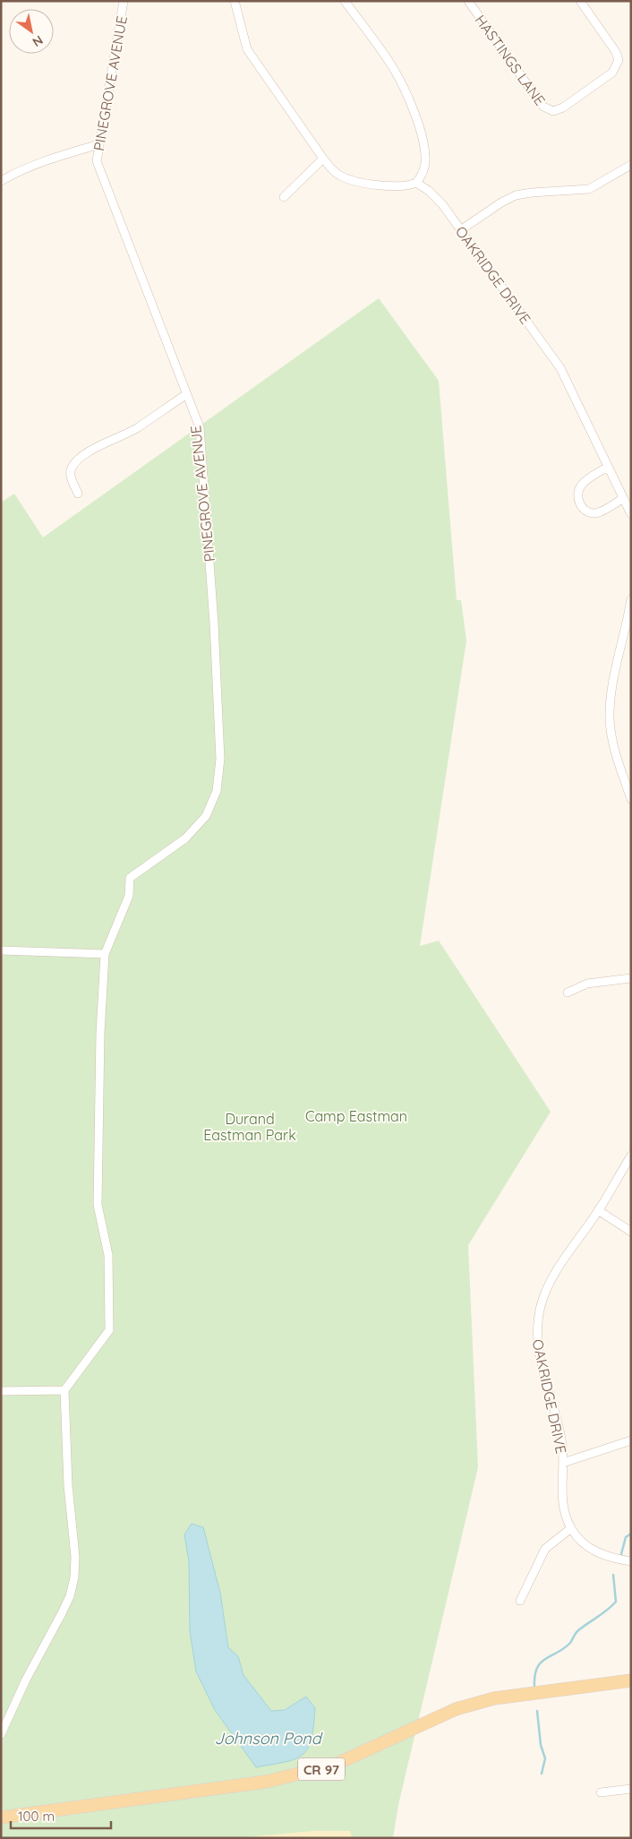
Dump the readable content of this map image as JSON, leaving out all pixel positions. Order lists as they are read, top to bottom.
{
  "streets": {
    "main road": ["CR 97"],
    "street": ["HASTINGS LANE", "PINEGROVE AVENUE", "OAKRIDGE DRIVE"]
  },
  "water": ["Johnson Pond"],
  "parks": ["Camp Eastman", "Durand Eastman Park"],
  "scale_bar": "100 m",
  "north": "bottom right"
}
